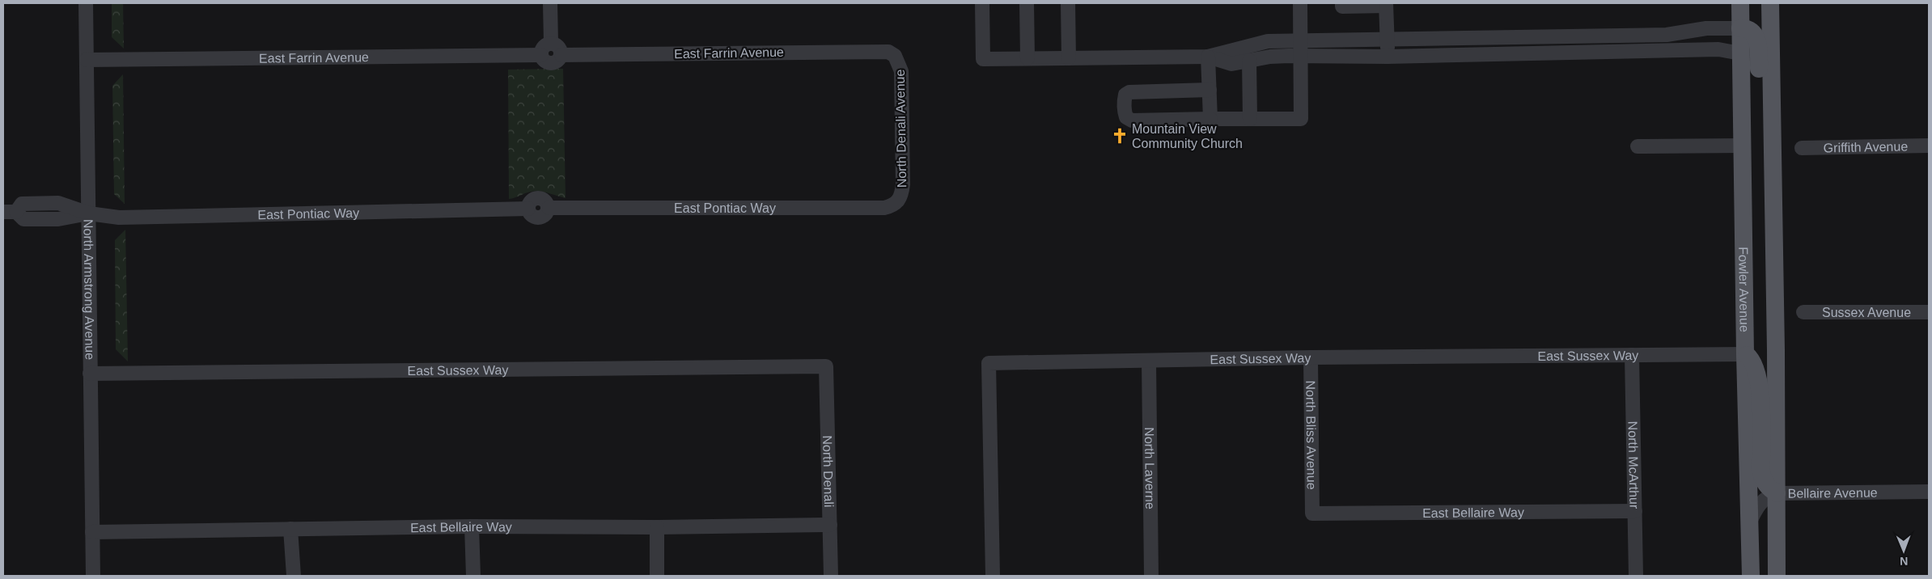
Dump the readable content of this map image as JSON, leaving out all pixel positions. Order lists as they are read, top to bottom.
{
  "streets": {
    "main road": ["Fowler Avenue"],
    "street": [
      "East Farrin Avenue",
      "North Denali Avenue",
      "Griffith Avenue",
      "East Pontiac Way",
      "North Armstrong Avenue",
      "Sussex Avenue",
      "East Sussex Way",
      "North Bliss Avenue",
      "North McArthur",
      "North Laverne",
      "North Denali",
      "Bellaire Avenue",
      "East Bellaire Way"
    ]
  },
  "crossings": [
    ["East Farrin Avenue", "North Denali Avenue"],
    ["East Farrin Avenue", "North Armstrong Avenue"],
    ["North Denali Avenue", "East Pontiac Way"],
    ["East Pontiac Way", "North Armstrong Avenue"],
    ["North Armstrong Avenue", "East Sussex Way"],
    ["North Armstrong Avenue", "East Bellaire Way"],
    ["Fowler Avenue", "East Sussex Way"],
    ["Fowler Avenue", "Bellaire Avenue"],
    ["East Sussex Way", "North Bliss Avenue"],
    ["East Sussex Way", "North McArthur"],
    ["East Sussex Way", "North Laverne"],
    ["East Sussex Way", "North Denali"],
    ["North Bliss Avenue", "East Bellaire Way"],
    ["North McArthur", "East Bellaire Way"],
    ["North Denali", "East Bellaire Way"]
  ],
  "places": {
    "church": ["Mountain View Community Church"]
  },
  "north": "bottom"
}
